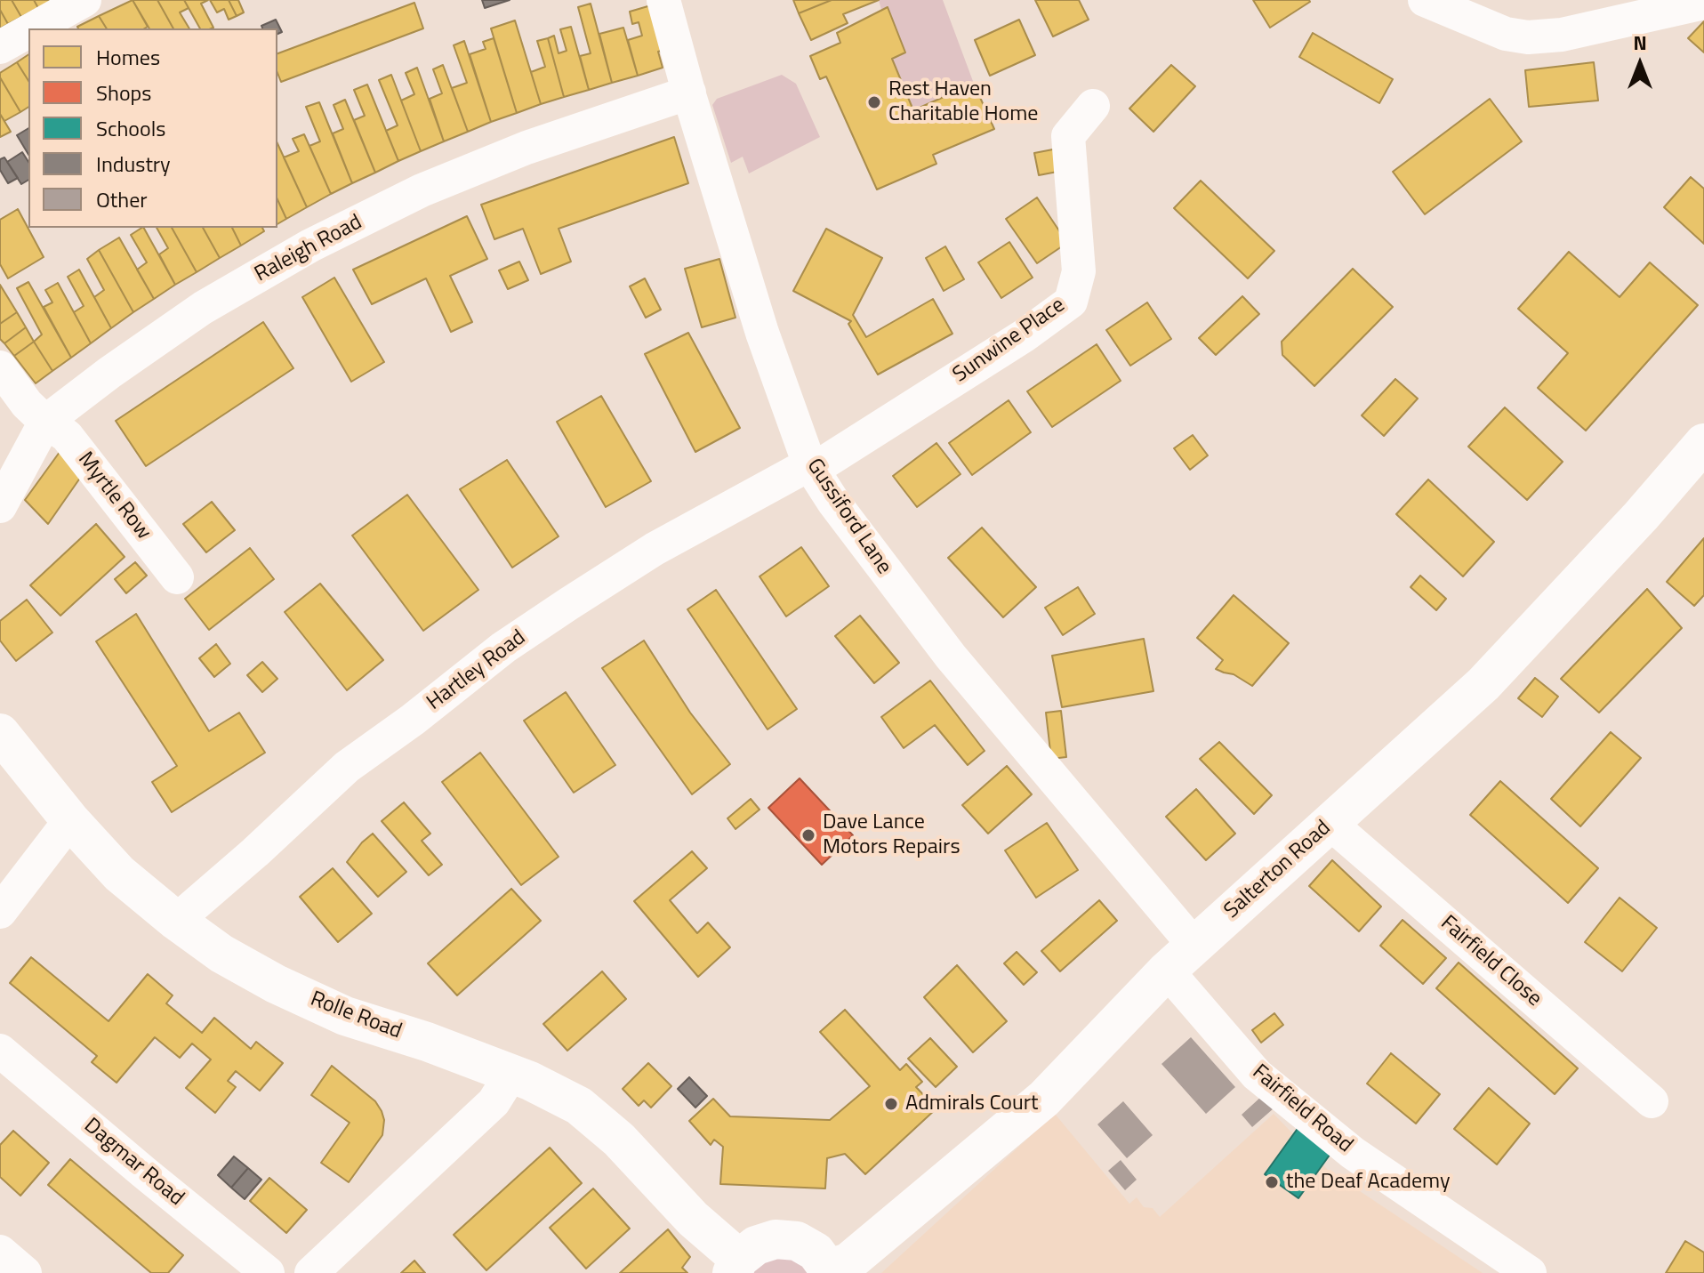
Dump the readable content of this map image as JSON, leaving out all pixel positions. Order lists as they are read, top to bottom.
{
  "streets": {
    "main road": ["Salterton Road", "Rolle Road"],
    "street": [
      "Raleigh Road",
      "Sunwine Place",
      "Myrtle Row",
      "Gussiford Lane",
      "Hartley Road",
      "Fairfield Close",
      "Fairfield Road",
      "Dagmar Road"
    ]
  },
  "crossings": [
    ["Raleigh Road", "Myrtle Row"],
    ["Raleigh Road", "Gussiford Lane"],
    ["Sunwine Place", "Gussiford Lane"],
    ["Sunwine Place", "Hartley Road"],
    ["Gussiford Lane", "Hartley Road"],
    ["Gussiford Lane", "Salterton Road"],
    ["Gussiford Lane", "Fairfield Road"],
    ["Hartley Road", "Rolle Road"],
    ["Salterton Road", "Fairfield Close"],
    ["Salterton Road", "Fairfield Road"]
  ],
  "places": [
    "Rest Haven Charitable Home",
    "Dave Lance Motors Repairs",
    "Admirals Court",
    "the Deaf Academy"
  ],
  "legend": [
    "Homes",
    "Shops",
    "Schools",
    "Industry",
    "Other"
  ],
  "north": "top"
}
